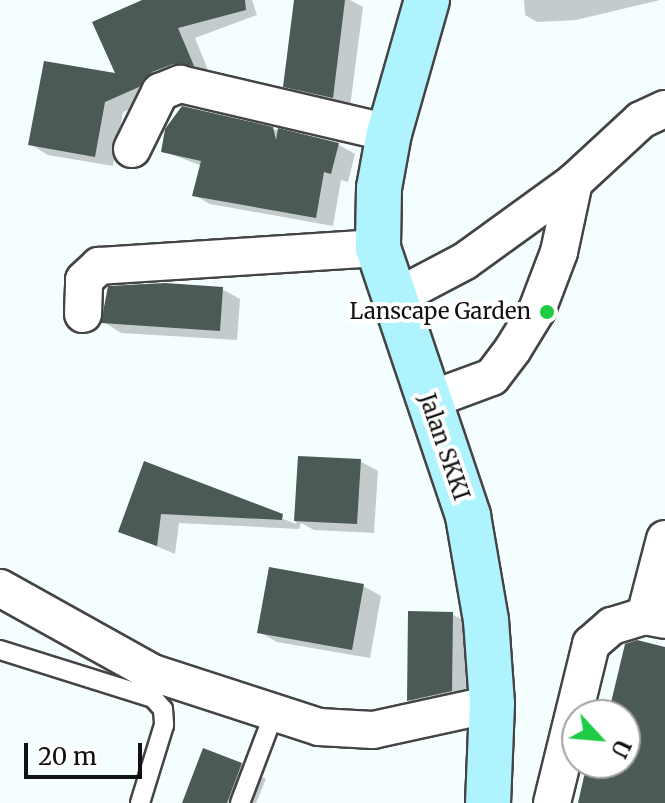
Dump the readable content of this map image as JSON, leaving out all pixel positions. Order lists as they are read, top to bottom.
{
  "streets": {
    "main road": ["Jalan SKKI"]
  },
  "places": ["Lanscape Garden"],
  "scale_bar": "20 m",
  "north": "bottom right"
}
